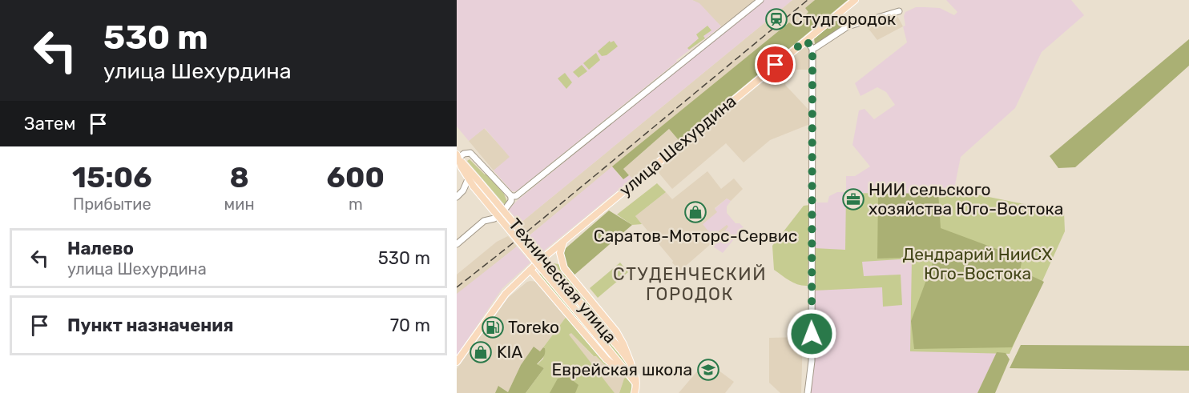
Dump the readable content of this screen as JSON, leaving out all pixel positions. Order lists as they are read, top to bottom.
{
  "streets": {
    "main road": ["улица Шехурдина", "Техническая улица"]
  },
  "districts": ["СТУДЕНЧЕСКИЙ ГОРОДОК"],
  "parks": ["Дендрарий НииСХ Юго-Востока"],
  "places": {
    "station": ["Студгородок"],
    "office": ["НИИ сельского хозяйства Юго-Востока"],
    "shop": ["Саратов-Моторс-Сервис", "KIA"],
    "fuel station": ["Toreko"],
    "school or university": ["Еврейская школа"]
  },
  "page": {
    "turn": ["530 m", "улица Шехурдина"],
    "then": "Затем",
    "eta": [
      "15:06",
      "Прибытие",
      "8",
      "мин",
      "600",
      "m"
    ],
    "list": [
      {
        "name": "Налево",
        "note": "улица Шехурдина",
        "value": "530 m"
      },
      {
        "name": "Пункт назначения",
        "value": "70 m"
      }
    ]
  }
}
